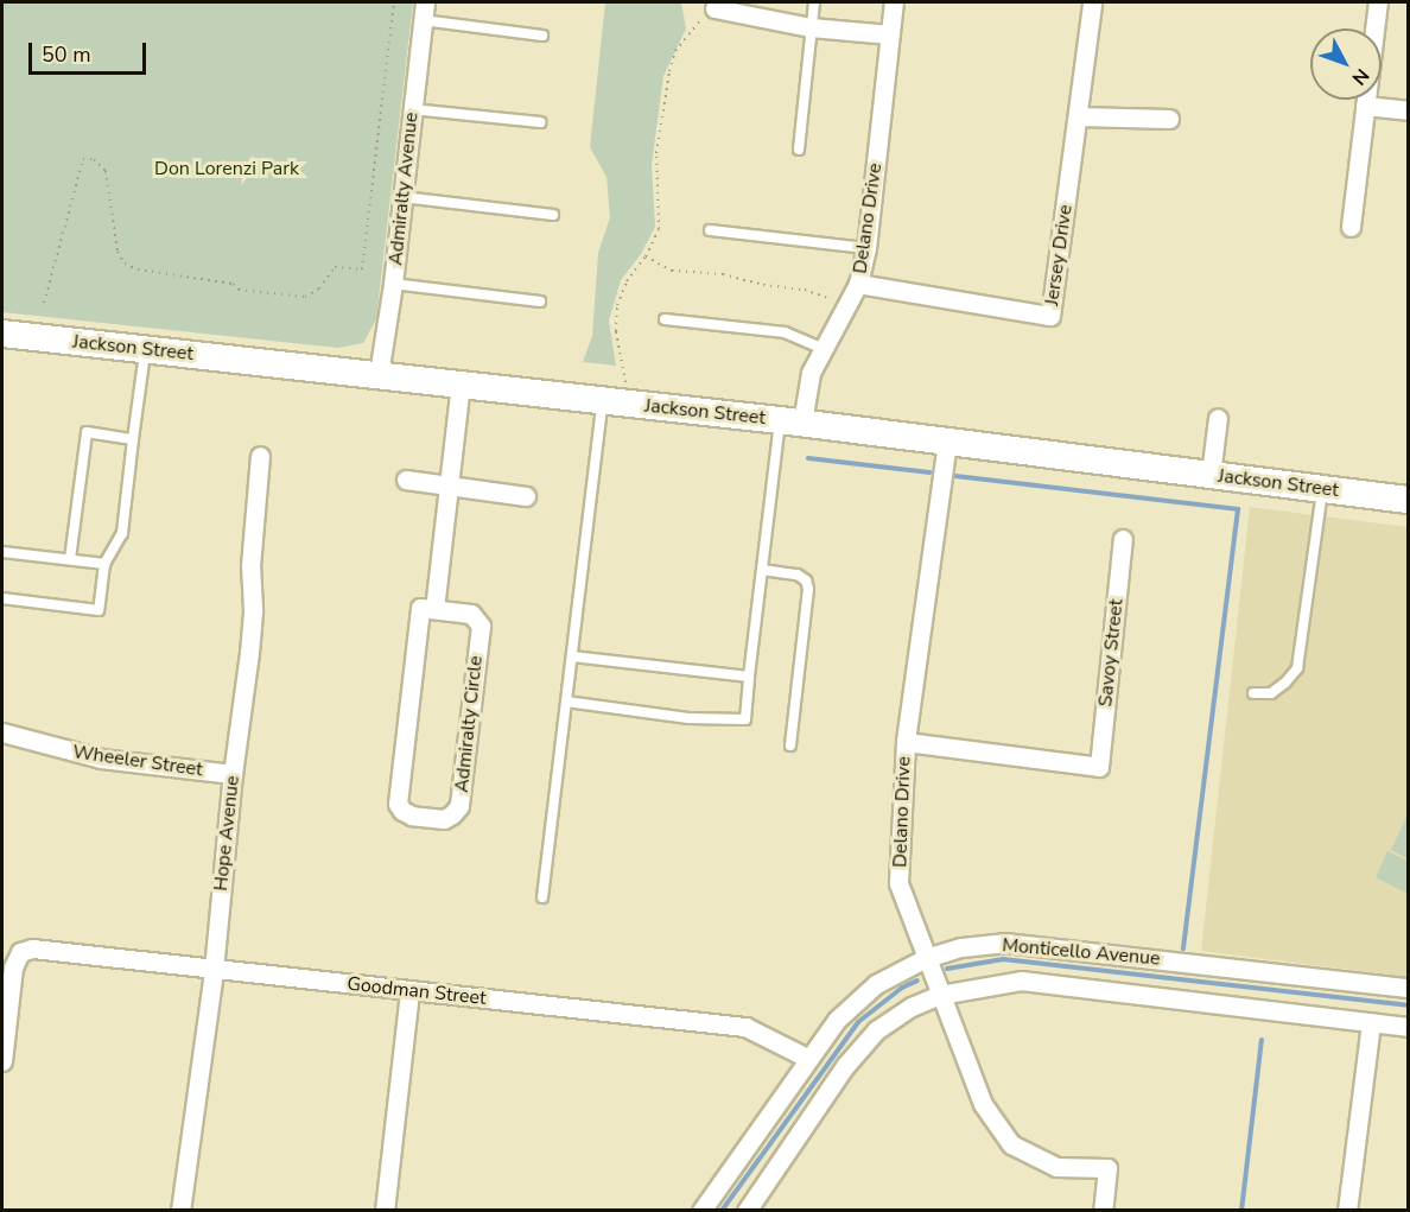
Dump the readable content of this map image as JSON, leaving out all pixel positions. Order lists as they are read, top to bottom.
{
  "streets": {
    "main road": ["Jackson Street"],
    "street": [
      "Admiralty Avenue",
      "Delano Drive",
      "Jersey Drive",
      "Savoy Street",
      "Admiralty Circle",
      "Wheeler Street",
      "Hope Avenue",
      "Monticello Avenue",
      "Goodman Street"
    ]
  },
  "crossings": [
    ["Admiralty Avenue", "Jackson Street"],
    ["Delano Drive", "Jersey Drive"],
    ["Delano Drive", "Jackson Street"],
    ["Delano Drive", "Savoy Street"],
    ["Delano Drive", "Monticello Avenue"],
    ["Wheeler Street", "Hope Avenue"],
    ["Hope Avenue", "Goodman Street"],
    ["Monticello Avenue", "Goodman Street"]
  ],
  "parks": ["Don Lorenzi Park"],
  "scale_bar": "50 m",
  "north": "bottom right"
}
